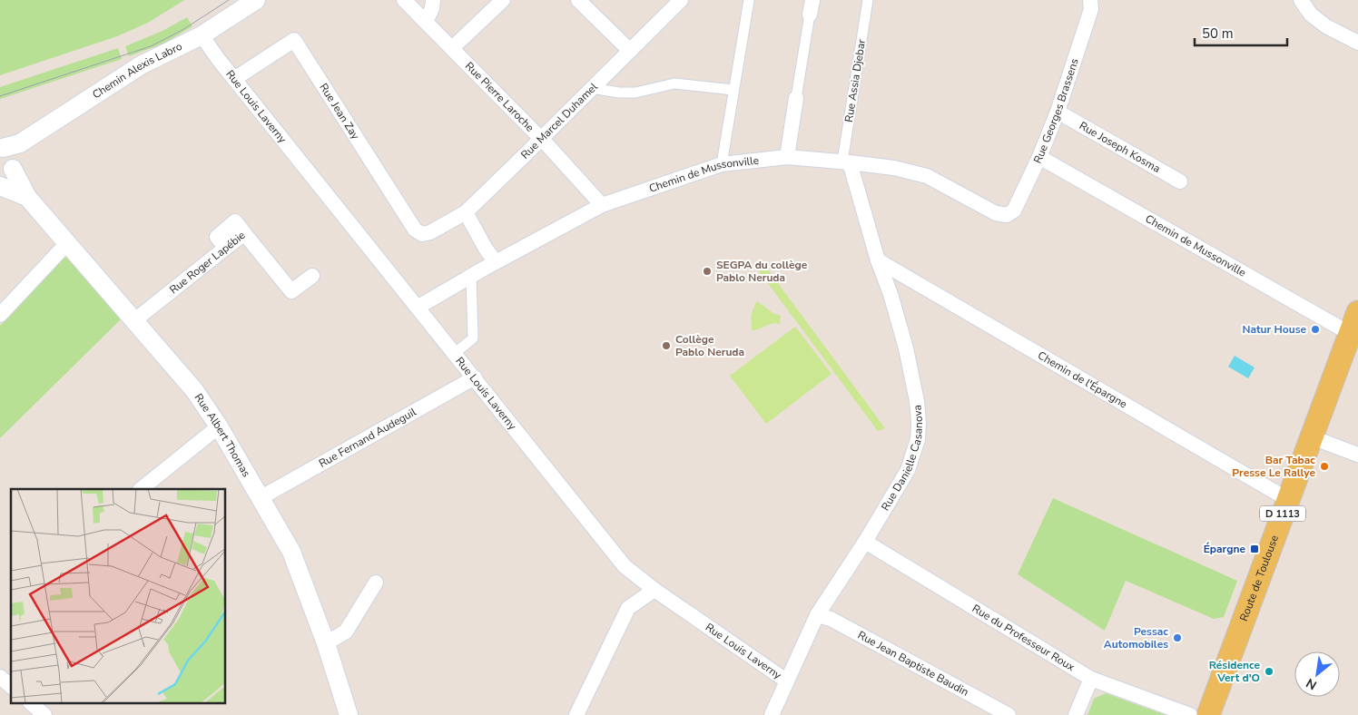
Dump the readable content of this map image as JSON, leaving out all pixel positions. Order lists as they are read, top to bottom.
{
  "streets": {
    "main road": ["D 1113", "Route de Toulouse"],
    "street": [
      "Chemin Alexis Labro",
      "Rue Assia Djebar",
      "Rue Pierre Laroche",
      "Rue Louis Laverny",
      "Rue Georges Brassens",
      "Rue Jean Zay",
      "Rue Marcel Duhamel",
      "Rue Joseph Kosma",
      "Chemin de Mussonville",
      "Rue Roger Lapébie",
      "Chemin de l'Épargne",
      "Rue Albert Thomas",
      "Rue Fernand Audeguil",
      "Rue Danielle Casanova",
      "Rue du Professeur Roux",
      "Rue Jean Baptiste Baudin"
    ]
  },
  "crossings": [
    ["Chemin Alexis Labro", "Rue Louis Laverny"],
    ["Chemin Alexis Labro", "Rue Albert Thomas"],
    ["Rue Assia Djebar", "Chemin de Mussonville"],
    ["Rue Assia Djebar", "Rue Danielle Casanova"],
    ["Rue Pierre Laroche", "Rue Marcel Duhamel"],
    ["Rue Pierre Laroche", "Chemin de Mussonville"],
    ["Rue Louis Laverny", "Rue Jean Zay"],
    ["Rue Louis Laverny", "Chemin de Mussonville"],
    ["Rue Louis Laverny", "Rue Fernand Audeguil"],
    ["Rue Louis Laverny", "Rue Danielle Casanova"],
    ["Rue Georges Brassens", "Rue Joseph Kosma"],
    ["Rue Georges Brassens", "Chemin de Mussonville"],
    ["Rue Jean Zay", "Rue Marcel Duhamel"],
    ["Chemin de Mussonville", "Rue Danielle Casanova"],
    ["Chemin de Mussonville", "Route de Toulouse"],
    ["Rue Roger Lapébie", "Rue Albert Thomas"],
    ["Chemin de l'Épargne", "Rue Danielle Casanova"],
    ["Chemin de l'Épargne", "Route de Toulouse"],
    ["Rue Albert Thomas", "Rue Fernand Audeguil"],
    ["Rue Danielle Casanova", "Rue du Professeur Roux"],
    ["Rue Danielle Casanova", "Rue Jean Baptiste Baudin"]
  ],
  "places": {
    "other": [
      "SEGPA du collège Pablo Neruda",
      "Natur House",
      "Collège Pablo Neruda",
      "Bar Tabac Presse Le Rallye",
      "Pessac Automobiles",
      "Résidence Vert d'O"
    ],
    "transit": ["Épargne"]
  },
  "scale_bar": "50 m",
  "north": "bottom left"
}
